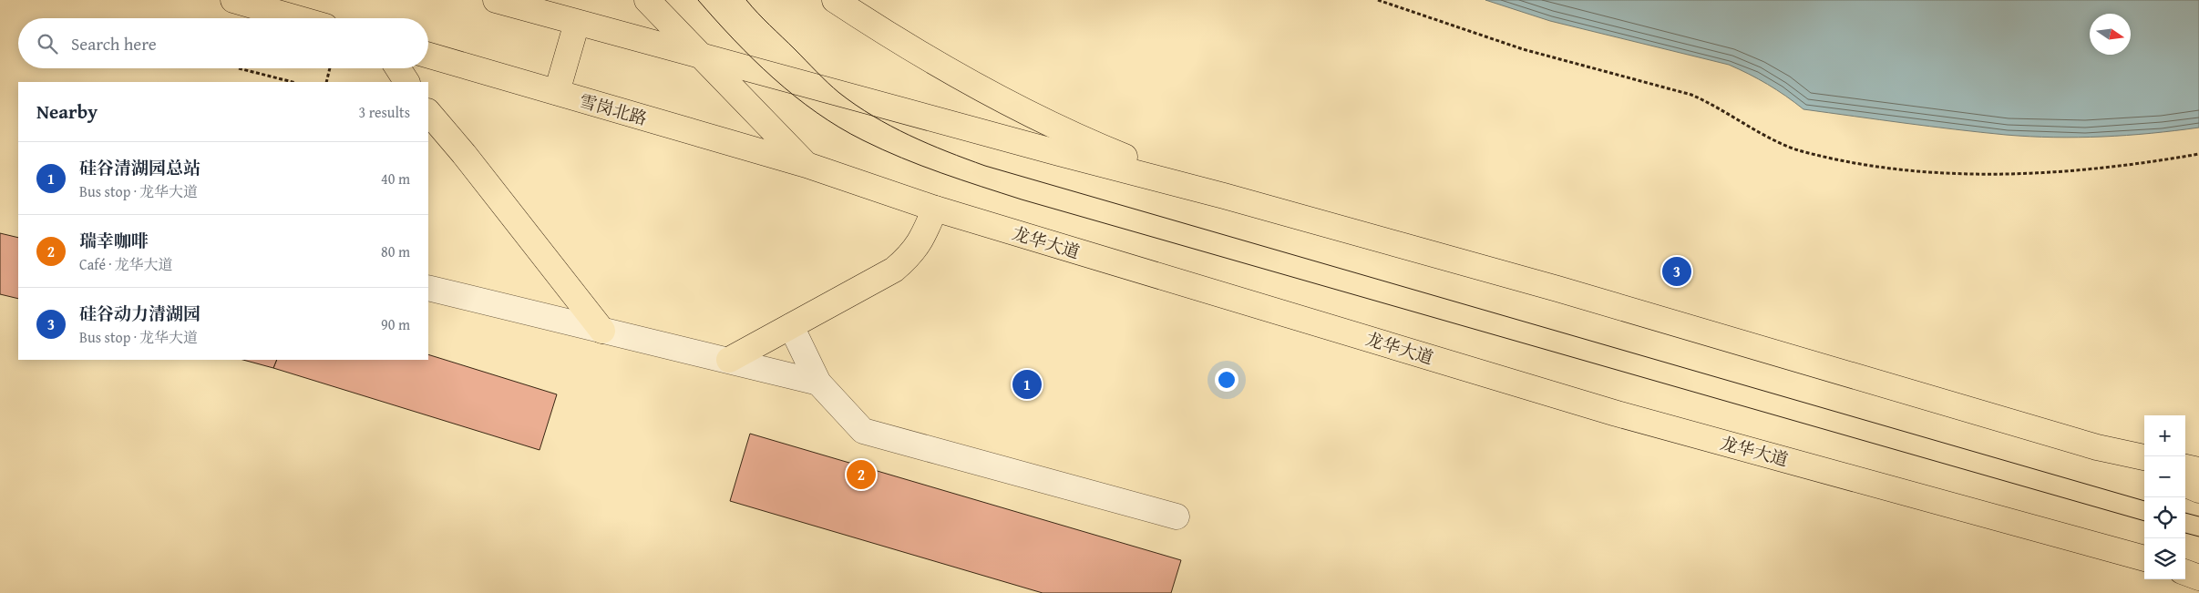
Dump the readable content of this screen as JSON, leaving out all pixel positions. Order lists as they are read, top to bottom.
{
  "streets": {
    "main road": ["雪岗北路", "龙华大道"]
  },
  "crossings": [
    ["雪岗北路", "龙华大道"]
  ],
  "north": "right",
  "page": {
    "search": "Search here",
    "heading": ["Nearby", "3 results"],
    "list": [
      {
        "mark": "1",
        "name": "硅谷清湖园总站",
        "note": "Bus stop · 龙华大道",
        "value": "40 m"
      },
      {
        "mark": "2",
        "name": "瑞幸咖啡",
        "note": "Café · 龙华大道",
        "value": "80 m"
      },
      {
        "mark": "3",
        "name": "硅谷动力清湖园",
        "note": "Bus stop · 龙华大道",
        "value": "90 m"
      }
    ],
    "pins": ["3", "1", "2"],
    "map_buttons": ["+", "−"]
  }
}
